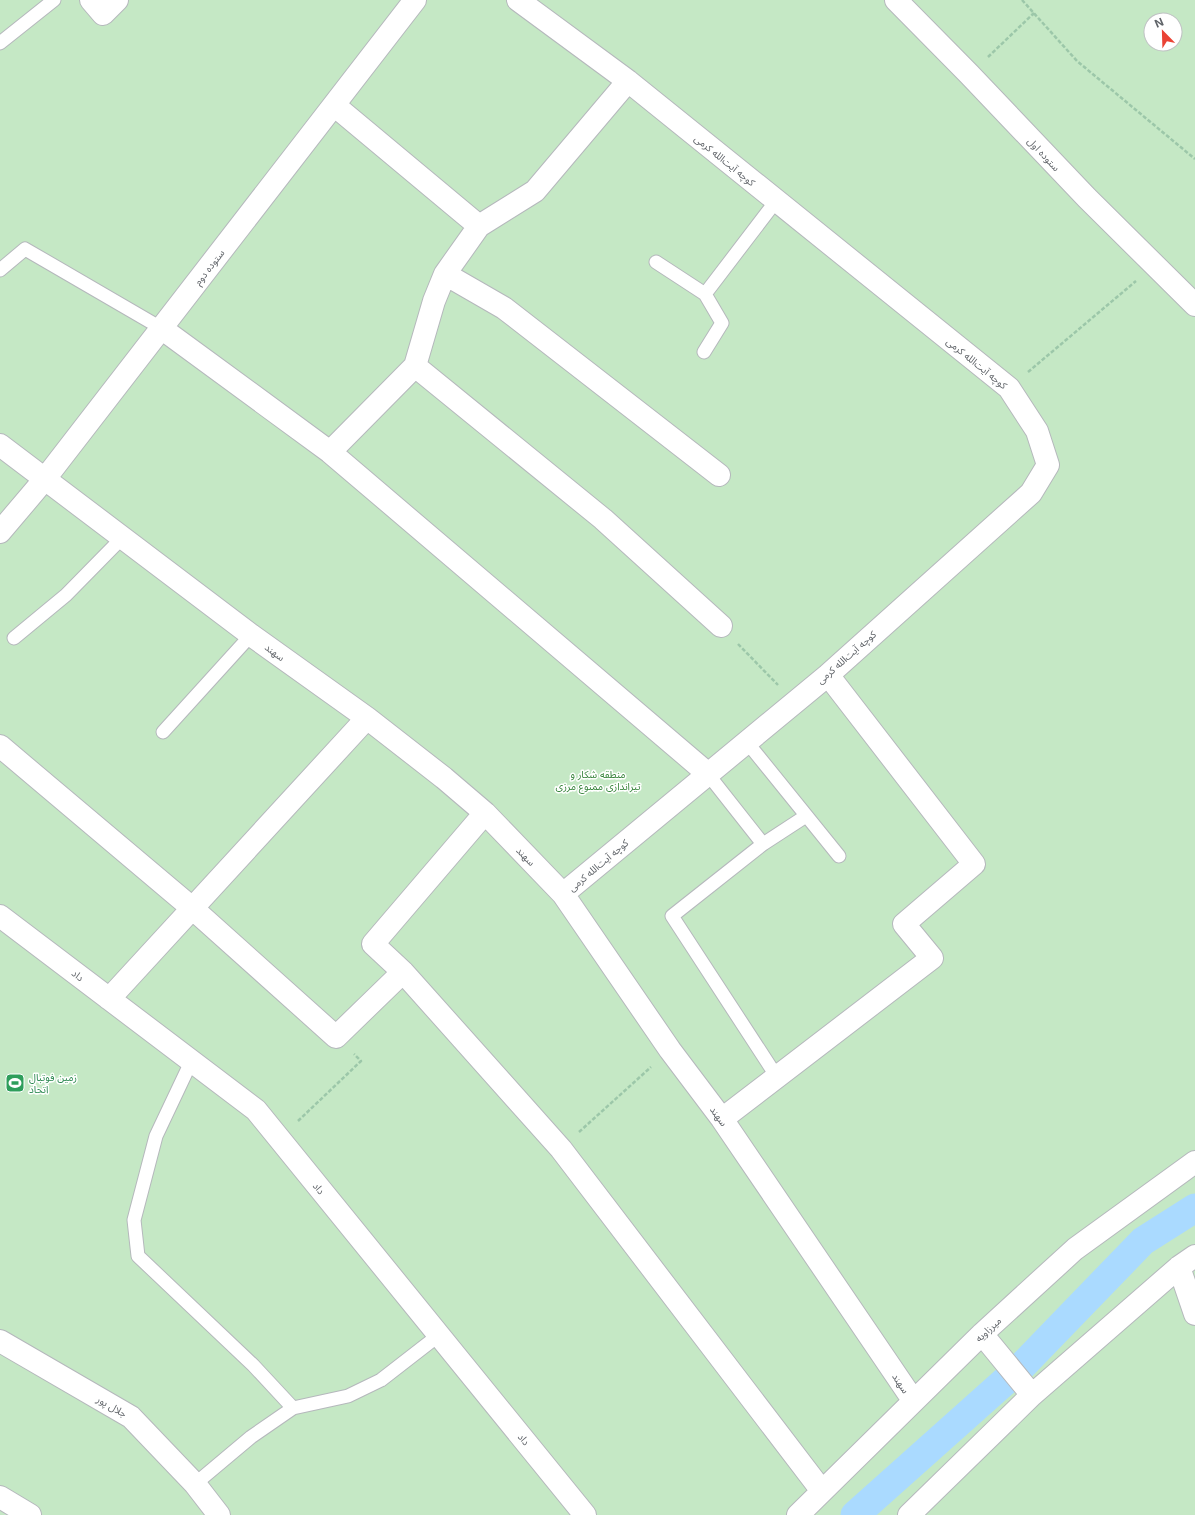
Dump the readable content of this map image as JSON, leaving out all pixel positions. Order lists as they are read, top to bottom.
{
  "streets": {
    "street": [
      "ستوده اول",
      "کوچه آیت‌الله کرمی",
      "ستوده دوم",
      "سهند",
      "داد",
      "میرزاویه",
      "جلال پور"
    ]
  },
  "crossings": [
    ["کوچه آیت‌الله کرمی", "سهند"],
    ["ستوده دوم", "سهند"],
    ["سهند", "میرزاویه"]
  ],
  "parks": ["منطقه شکار و تیراندازی ممنوع مرزی"],
  "places": {
    "sports": ["زمین فوتبال اتحاد"]
  },
  "north": "top left"
}
